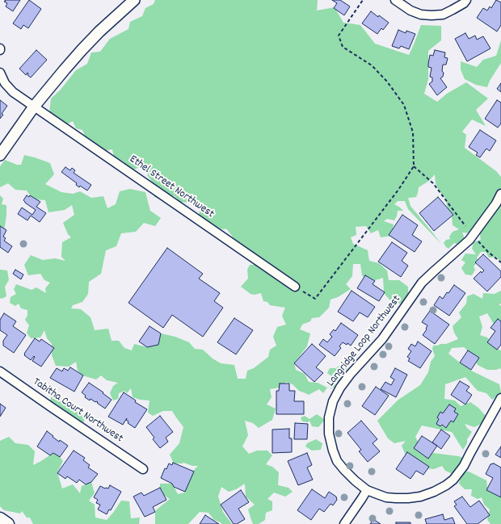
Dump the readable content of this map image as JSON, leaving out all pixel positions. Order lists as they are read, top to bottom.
{
  "streets": {
    "street": ["Ethel Street Northwest", "Langridge Loop Northwest", "Tabitha Court Northwest"]
  }
}
